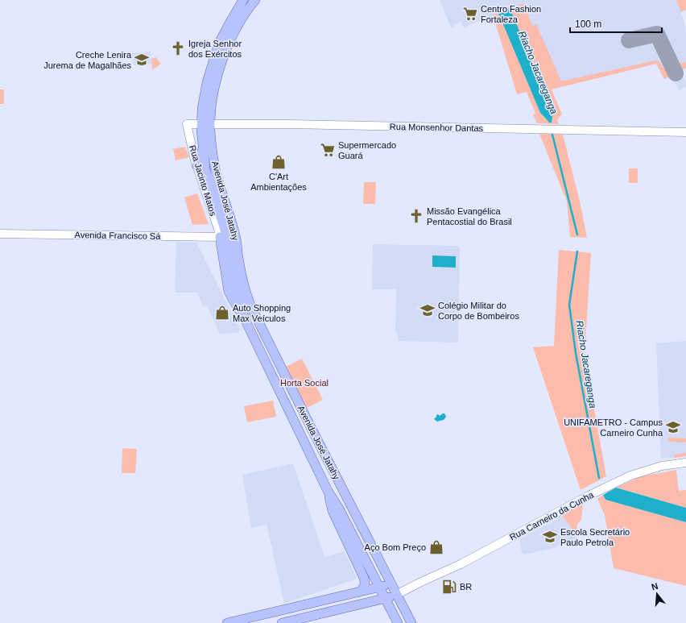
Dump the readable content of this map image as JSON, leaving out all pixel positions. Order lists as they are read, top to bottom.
{
  "streets": {
    "main road": [
      "Rua Monsenhor Dantas",
      "Rua Jacinto Matos",
      "Avenida José Jatahy",
      "Avenida Francisco Sá",
      "Rua Carneiro da Cunha"
    ]
  },
  "crossings": [
    ["Rua Monsenhor Dantas", "Rua Jacinto Matos"],
    ["Rua Monsenhor Dantas", "Avenida José Jatahy"],
    ["Rua Jacinto Matos", "Avenida José Jatahy"],
    ["Rua Jacinto Matos", "Avenida Francisco Sá"],
    ["Avenida José Jatahy", "Avenida Francisco Sá"],
    ["Avenida José Jatahy", "Rua Carneiro da Cunha"]
  ],
  "water": ["Riacho Jacareganga"],
  "parks": ["Horta Social"],
  "places": {
    "supermarket": ["Centro Fashion Fortaleza", "Supermercado Guará"],
    "church": ["Igreja Senhor dos Exércitos", "Missão Evangélica Pentacostial do Brasil"],
    "school or university": [
      "Creche Lenira Jurema de Magalhães",
      "Colégio Militar do Corpo de Bombeiros",
      "UNIFAMETRO - Campus Carneiro Cunha",
      "Escola Secretário Paulo Petrola"
    ],
    "shop": ["C'Art Ambientações", "Auto Shopping Max Veículos", "Aço Bom Preço"],
    "fuel station": ["BR"]
  },
  "scale_bar": "100 m",
  "north": "top"
}
